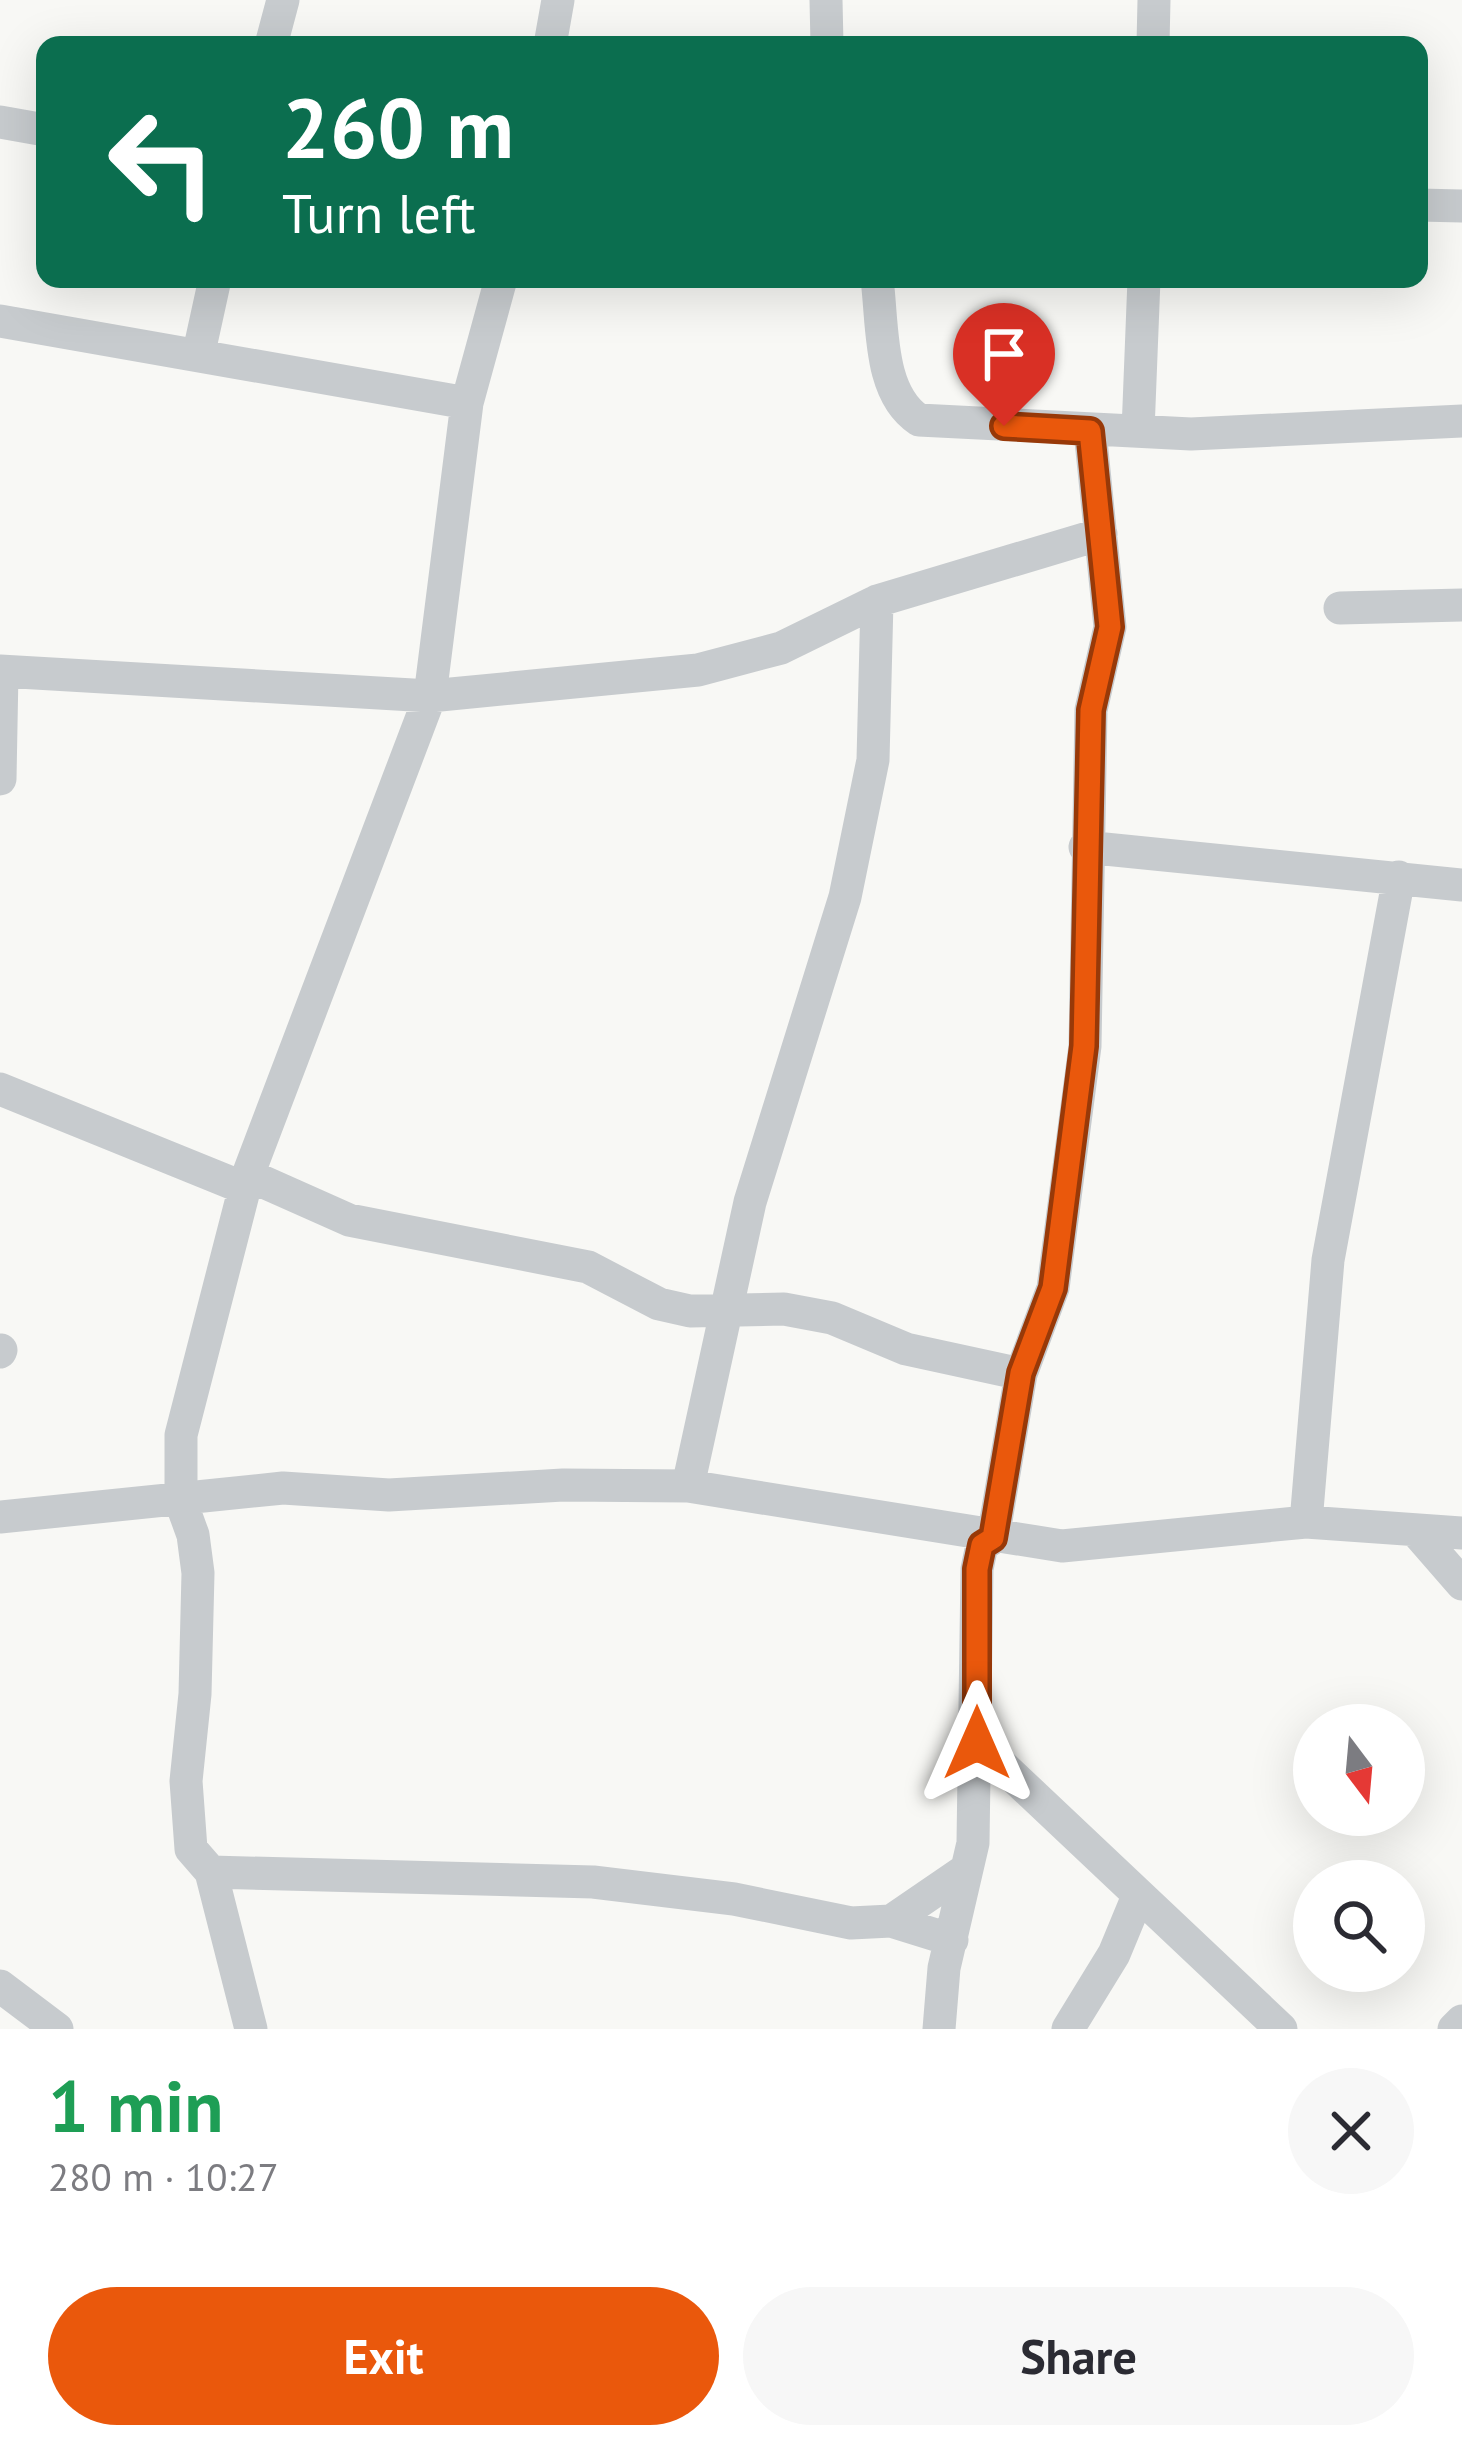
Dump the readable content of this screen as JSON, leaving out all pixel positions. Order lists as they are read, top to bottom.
{
  "north": "bottom",
  "page": {
    "turn": ["260 m", "Turn left"],
    "heading": ["1 min", "280 m · 10:27"],
    "buttons": ["Exit", "Share"]
  }
}
